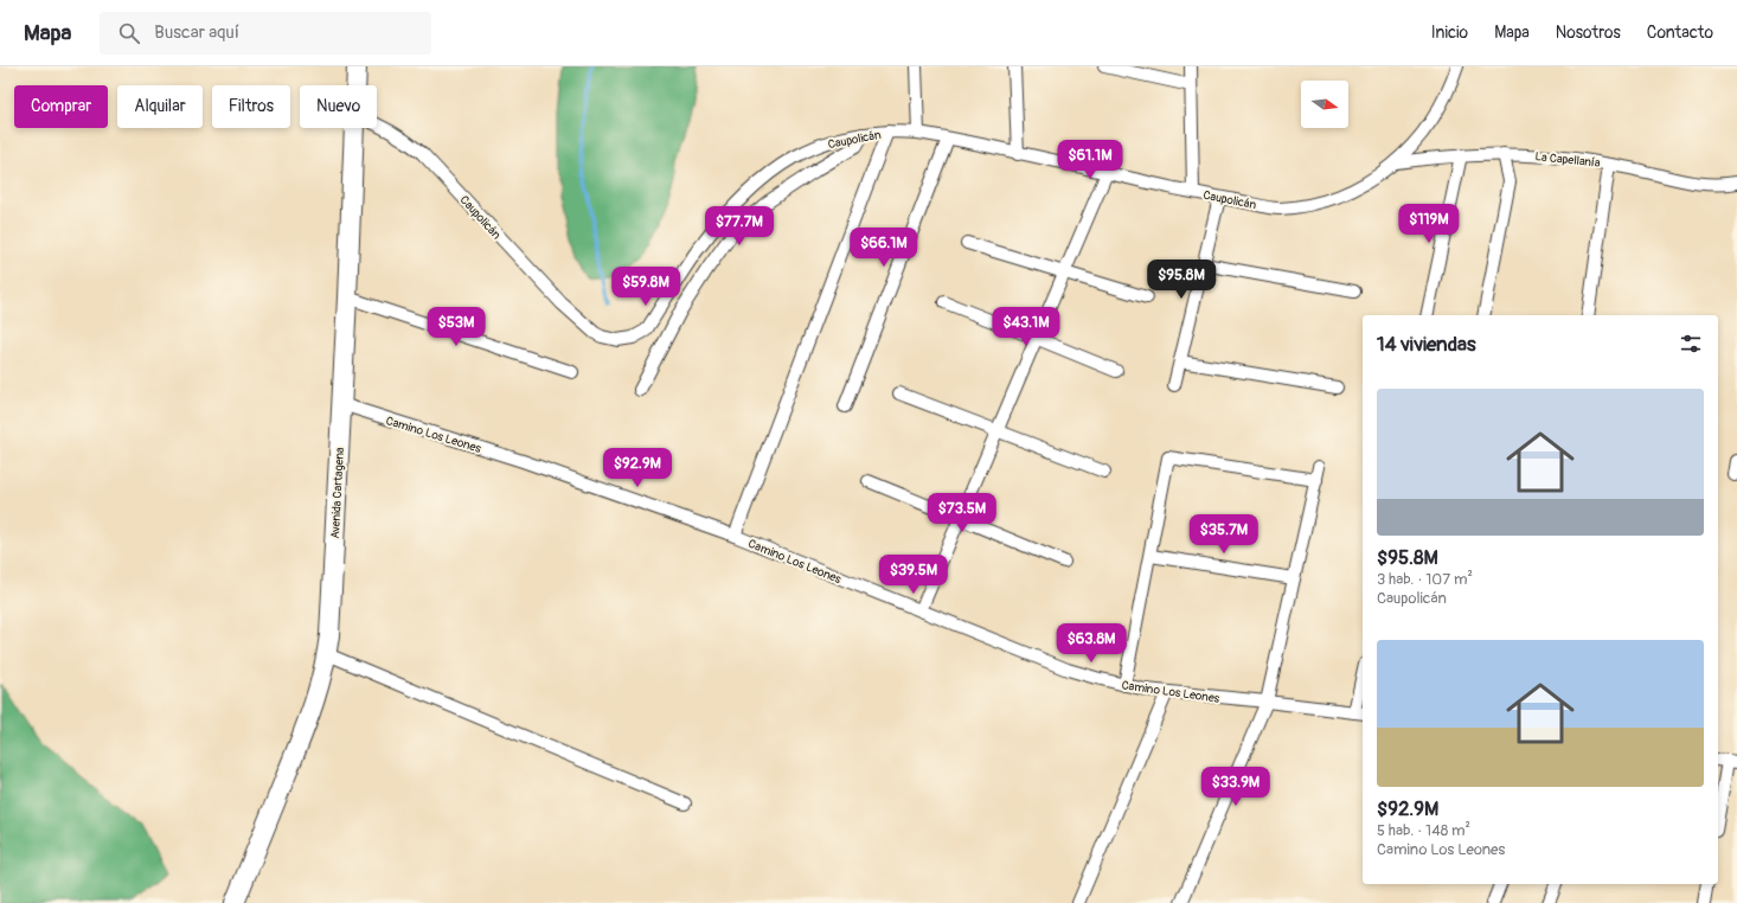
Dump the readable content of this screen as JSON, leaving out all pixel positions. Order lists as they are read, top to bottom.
{
  "streets": {
    "main road": ["Avenida Cartagena"],
    "street": ["Caupolicán", "La Capellanía", "Camino Los Leones"]
  },
  "crossings": [
    ["Caupolicán", "La Capellanía"],
    ["Camino Los Leones", "Avenida Cartagena"]
  ],
  "north": "right",
  "page": {
    "header": "Mapa",
    "search": "Buscar aquí",
    "nav": [
      "Inicio",
      "Mapa",
      "Nosotros",
      "Contacto"
    ],
    "chip": [
      "Comprar",
      "Alquilar",
      "Filtros",
      "Nuevo"
    ],
    "price": [
      "$61.1M",
      "$119M",
      "$77.7M",
      "$66.1M",
      "$95.8M",
      "$59.8M",
      "$53M",
      "$43.1M",
      "$92.9M",
      "$73.5M",
      "$35.7M",
      "$39.5M",
      "$63.8M",
      "$33.9M"
    ],
    "heading": "14 viviendas",
    "list": [
      {
        "name": "$95.8M",
        "note": "3 hab. · 107 m² · Caupolicán"
      },
      {
        "name": "$92.9M",
        "note": "5 hab. · 148 m² · Camino Los Leones"
      }
    ]
  }
}
